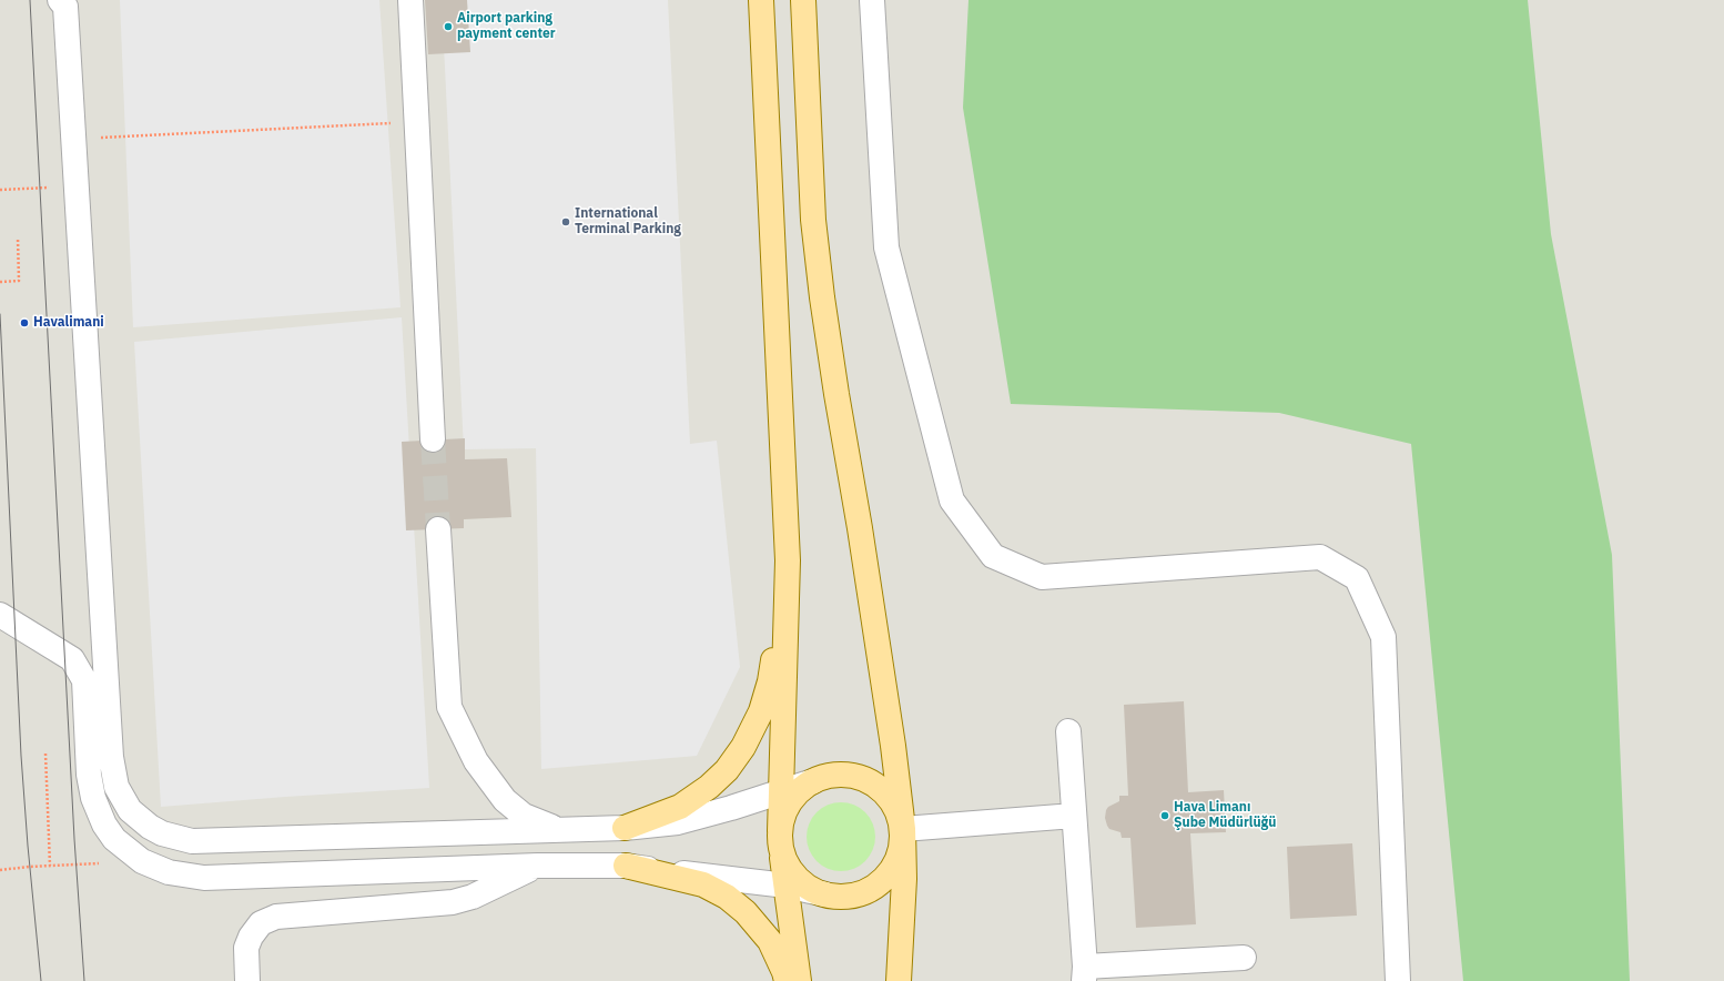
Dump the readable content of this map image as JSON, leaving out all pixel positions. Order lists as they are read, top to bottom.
{
  "places": [
    "Airport parking payment center",
    "International Terminal Parking",
    "Havalimani",
    "Hava Limanı Şube Müdürlüğü"
  ]
}
